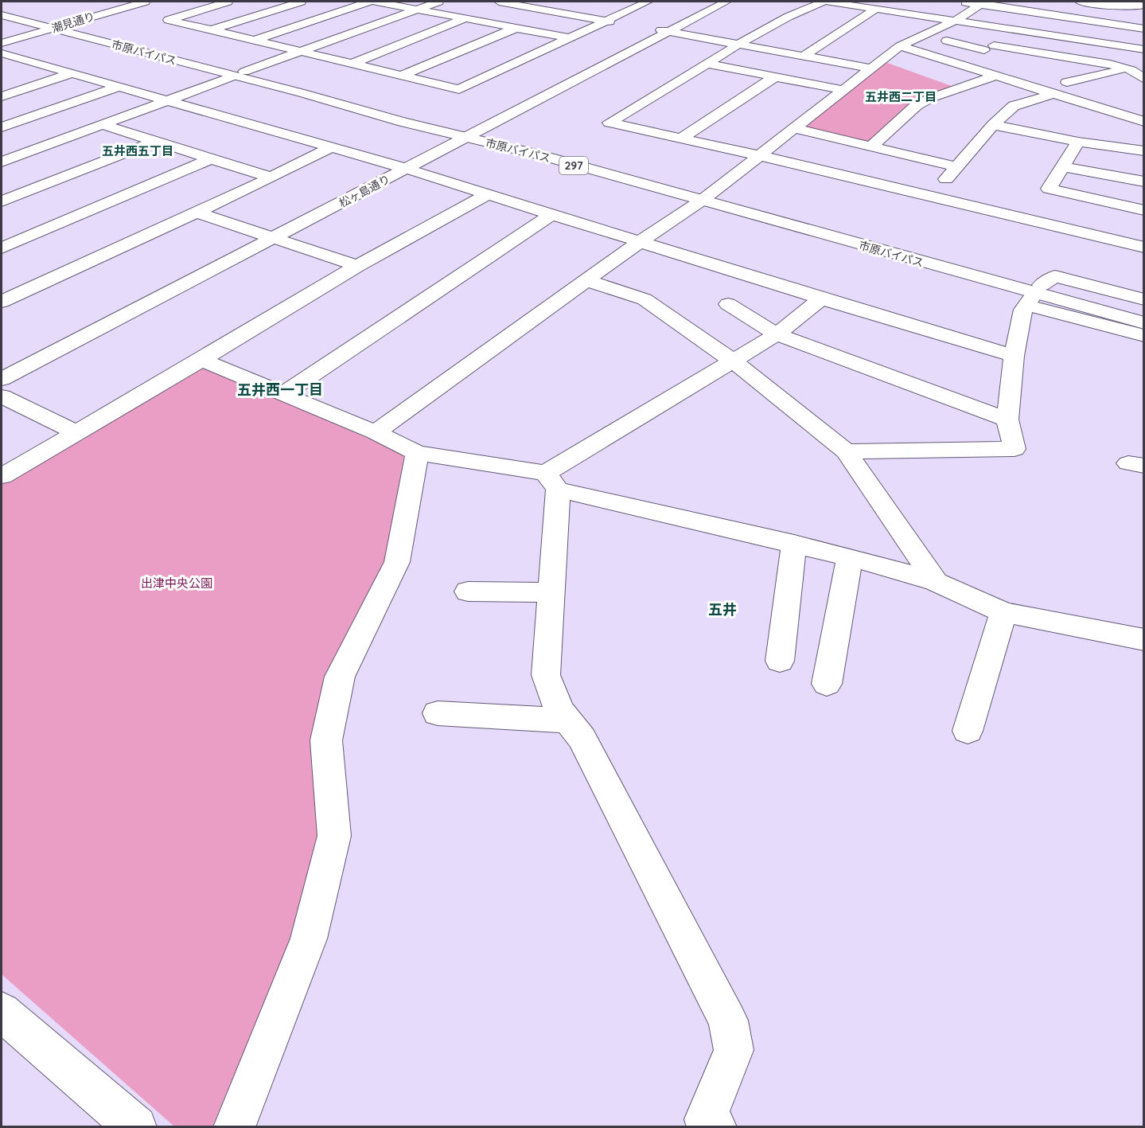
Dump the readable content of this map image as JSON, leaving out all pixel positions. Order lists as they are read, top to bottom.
{
  "streets": {
    "main road": [
      "潮見通り",
      "市原バイパス",
      "297",
      "松ヶ島通り"
    ]
  },
  "crossings": [
    ["潮見通り", "市原バイパス"],
    ["市原バイパス", "松ヶ島通り"]
  ],
  "districts": [
    "五井西二丁目",
    "五井西五丁目",
    "五井西一丁目",
    "五井"
  ],
  "parks": ["出津中央公園"]
}
